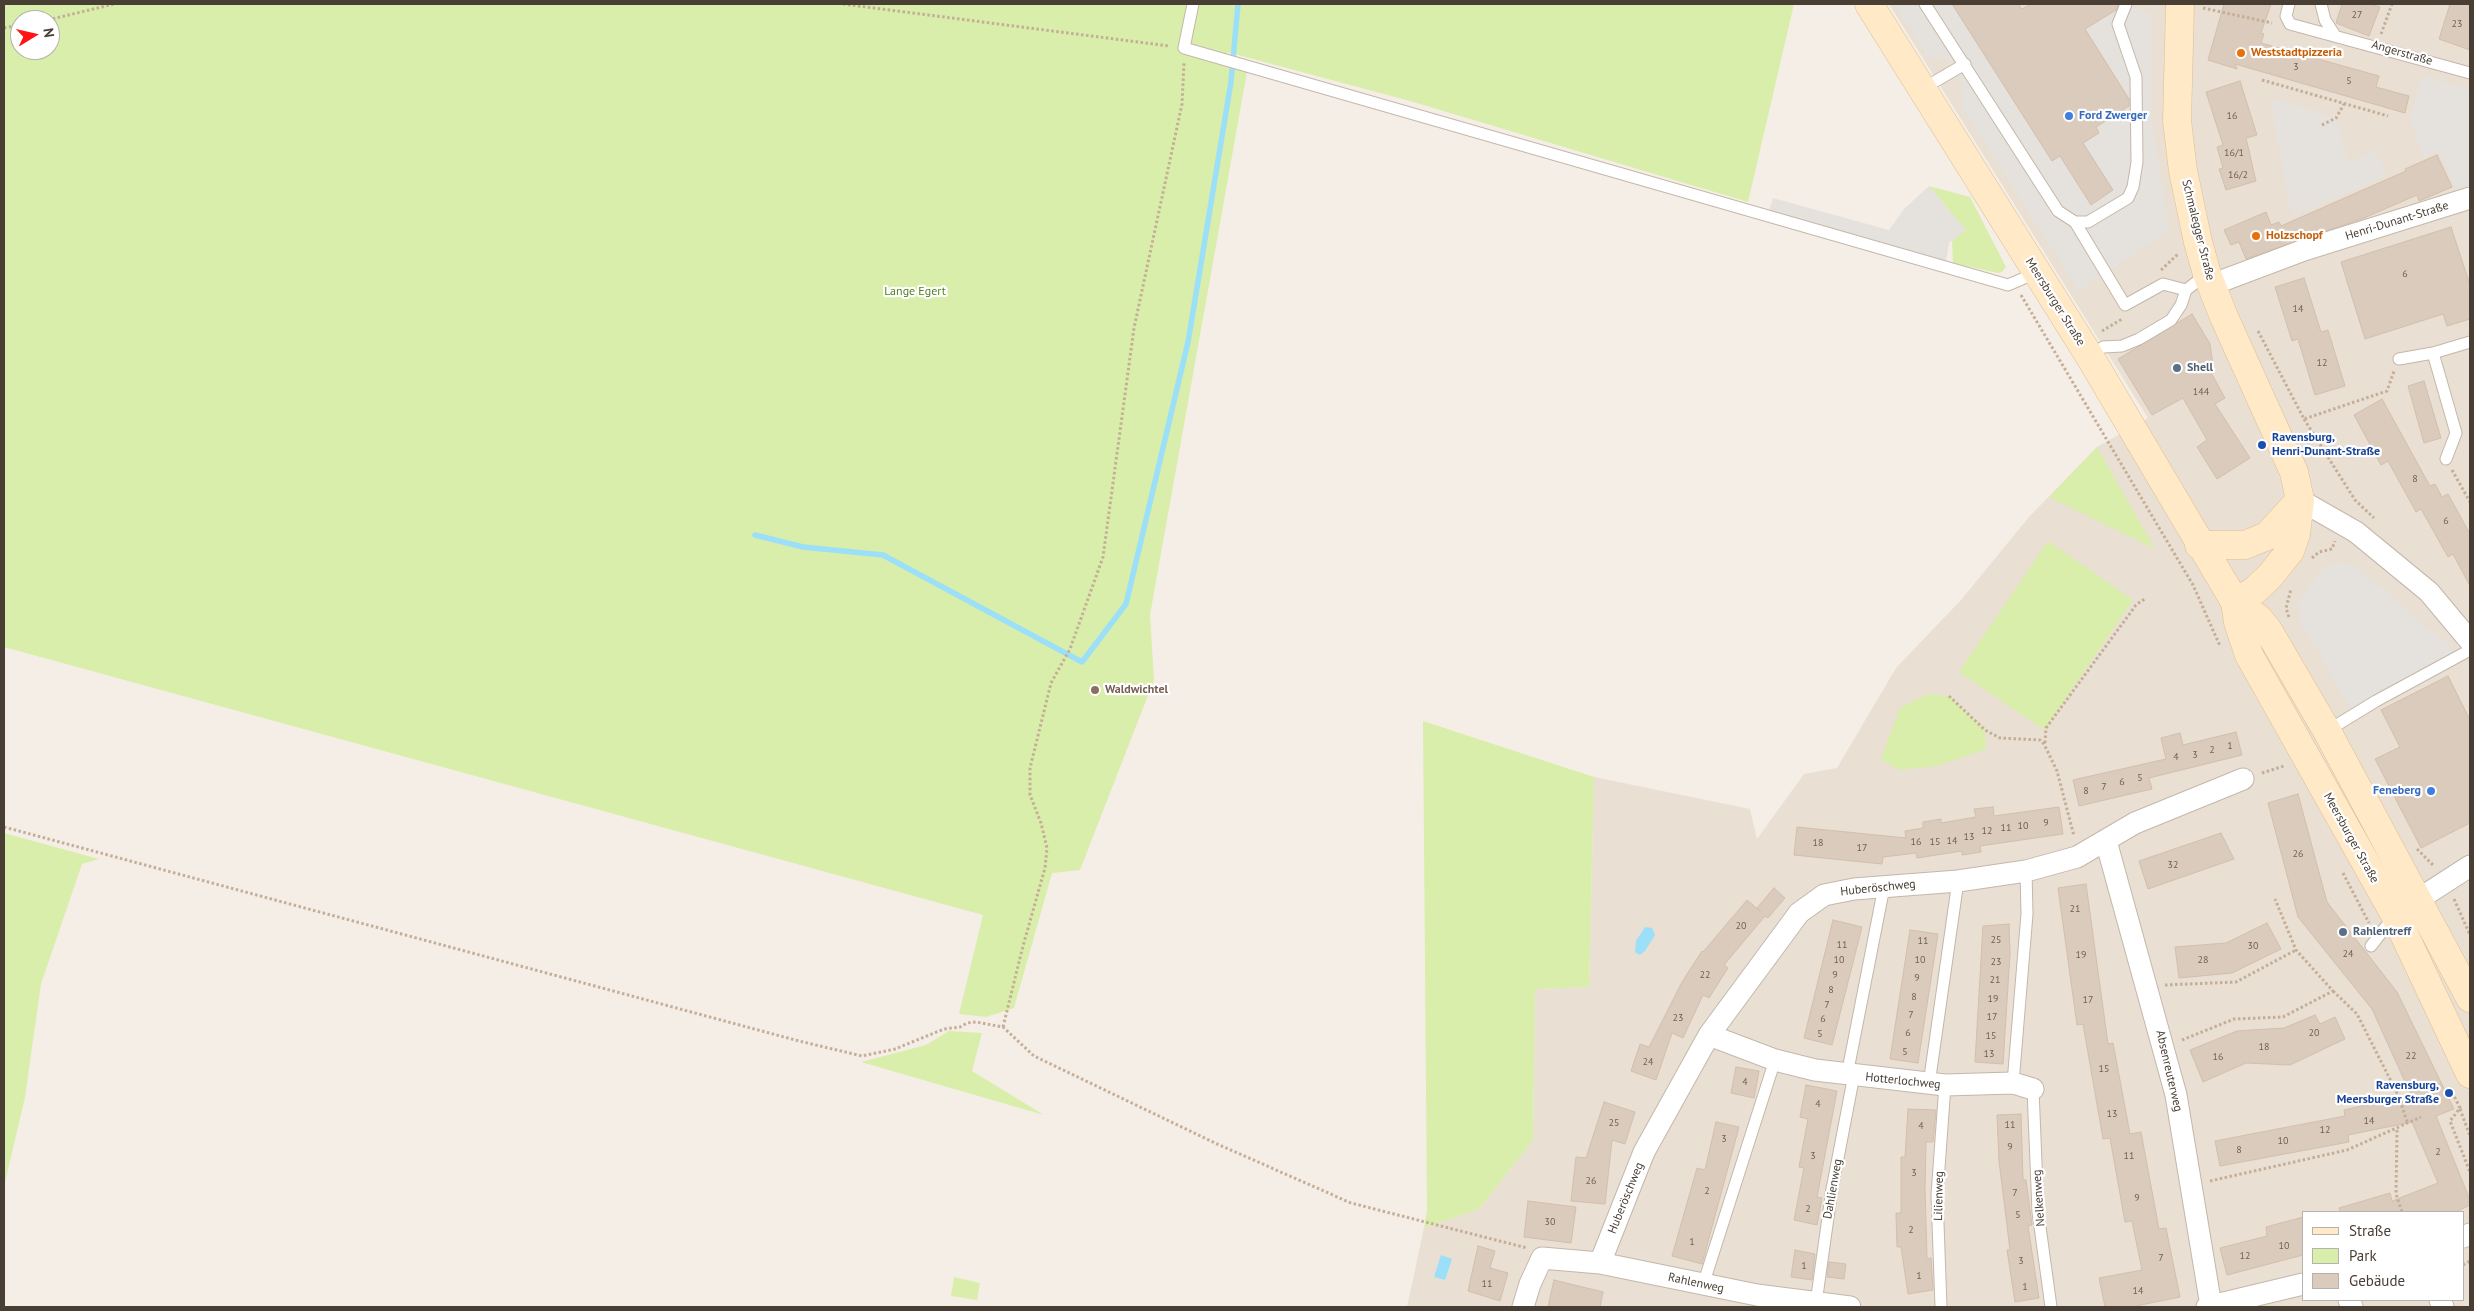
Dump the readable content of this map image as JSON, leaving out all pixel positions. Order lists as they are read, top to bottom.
{
  "streets": {
    "street": [
      "Henri-Dunant-Straße",
      "Schmalegger Straße",
      "Meersburger Straße",
      "Huberöschweg",
      "Absenreuterweg",
      "Hotterlochweg",
      "Rahlenweg"
    ],
    "lane": [
      "Angerstraße",
      "Dahlienweg",
      "Lilienweg",
      "Nelkenweg"
    ]
  },
  "crossings": [
    ["Henri-Dunant-Straße", "Schmalegger Straße"],
    ["Schmalegger Straße", "Meersburger Straße"],
    ["Huberöschweg", "Absenreuterweg"],
    ["Huberöschweg", "Hotterlochweg"],
    ["Huberöschweg", "Dahlienweg"],
    ["Huberöschweg", "Lilienweg"],
    ["Huberöschweg", "Nelkenweg"],
    ["Huberöschweg", "Rahlenweg"],
    ["Hotterlochweg", "Dahlienweg"],
    ["Hotterlochweg", "Lilienweg"],
    ["Hotterlochweg", "Nelkenweg"],
    ["Dahlienweg", "Rahlenweg"]
  ],
  "parks": ["Lange Egert"],
  "places": [
    "Weststadtpizzeria",
    "Ford Zwerger",
    "Holzschopf",
    "Shell",
    "Ravensburg, Henri-Dunant-Straße",
    "Waldwichtel",
    "Feneberg",
    "Rahlentreff",
    "Ravensburg, Meersburger Straße"
  ],
  "house_numbers": [
    "27",
    "23",
    "3",
    "5",
    "16",
    "16/1",
    "16/2",
    "6",
    "14",
    "12",
    "144",
    "8",
    "6",
    "1",
    "2",
    "3",
    "4",
    "5",
    "6",
    "7",
    "8",
    "9",
    "10",
    "11",
    "12",
    "13",
    "14",
    "16",
    "15",
    "18",
    "17",
    "26",
    "32",
    "21",
    "20",
    "25",
    "11",
    "11",
    "30",
    "24",
    "19",
    "10",
    "10",
    "28",
    "23",
    "22",
    "9",
    "9",
    "21",
    "8",
    "8",
    "19",
    "17",
    "7",
    "7",
    "17",
    "23",
    "6",
    "6",
    "20",
    "5",
    "15",
    "18",
    "5",
    "13",
    "22",
    "16",
    "24",
    "15",
    "4",
    "4",
    "13",
    "14",
    "25",
    "11",
    "4",
    "12",
    "3",
    "10",
    "9",
    "8",
    "2",
    "3",
    "11",
    "3",
    "26",
    "2",
    "7",
    "9",
    "2",
    "5",
    "30",
    "2",
    "1",
    "10",
    "12",
    "7",
    "3",
    "1",
    "1",
    "11",
    "1",
    "14"
  ],
  "legend": ["Straße", "Park", "Gebäude"],
  "north": "right"
}
